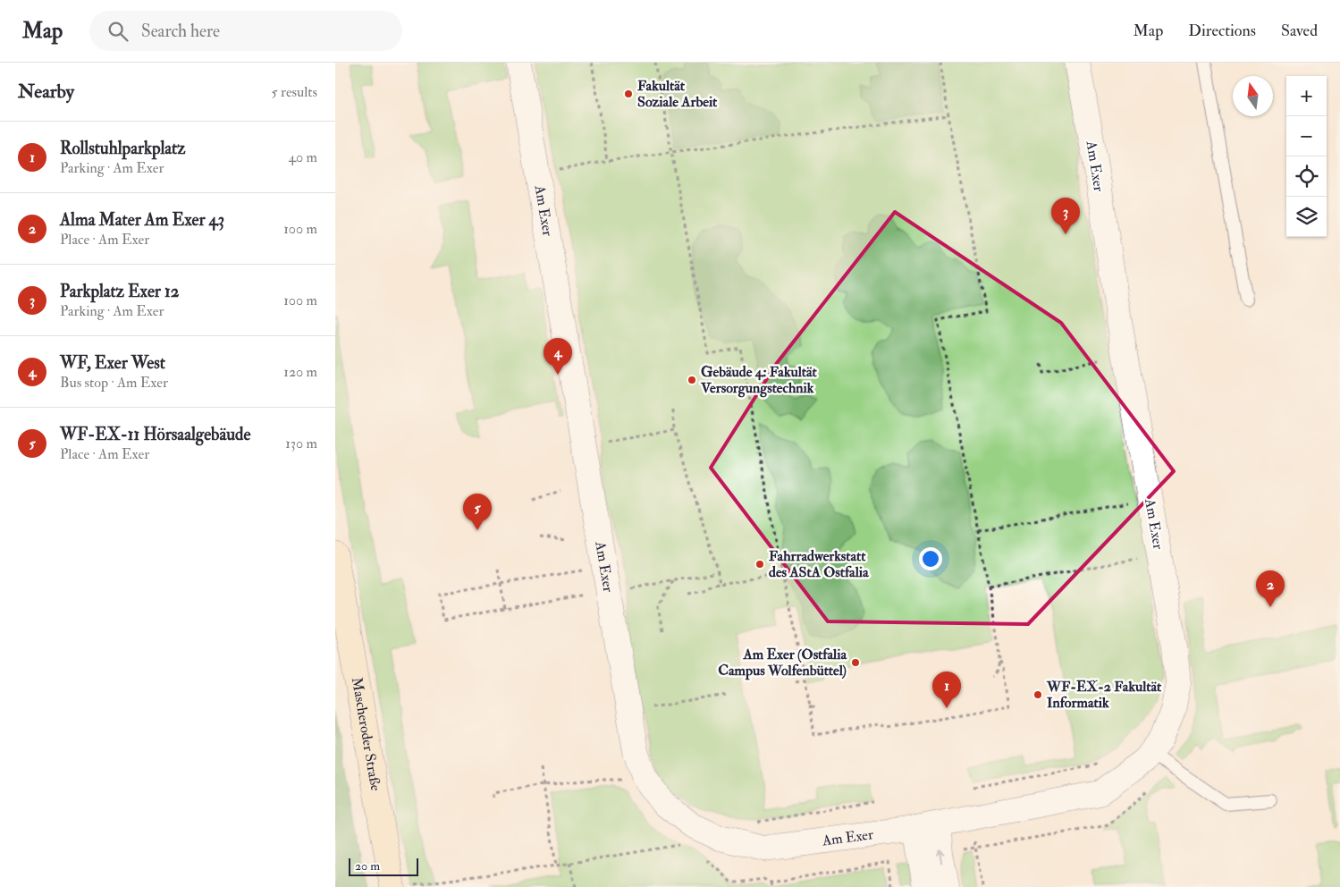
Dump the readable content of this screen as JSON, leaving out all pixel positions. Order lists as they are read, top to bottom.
{
  "streets": {
    "main road": ["Mascheroder Straße"],
    "street": ["Am Exer"]
  },
  "places": [
    "Fakultät Soziale Arbeit",
    "Gebäude 4: Fakultät Versorgungstechnik",
    "Fahrradwerkstatt des AStA Ostfalia",
    "Am Exer (Ostfalia Campus Wolfenbüttel)",
    "WF-EX-2 Fakultät Informatik"
  ],
  "scale_bar": "20 m",
  "north": "top",
  "page": {
    "header": "Map",
    "search": "Search here",
    "nav": ["Map", "Directions", "Saved"],
    "heading": ["Nearby", "5 results"],
    "map_buttons": ["+", "−"],
    "list": [
      {
        "mark": "1",
        "name": "Rollstuhlparkplatz",
        "note": "Parking · Am Exer",
        "value": "40 m"
      },
      {
        "mark": "2",
        "name": "Alma Mater Am Exer 43",
        "note": "Place · Am Exer",
        "value": "100 m"
      },
      {
        "mark": "3",
        "name": "Parkplatz Exer 12",
        "note": "Parking · Am Exer",
        "value": "100 m"
      },
      {
        "mark": "4",
        "name": "WF, Exer West",
        "note": "Bus stop · Am Exer",
        "value": "120 m"
      },
      {
        "mark": "5",
        "name": "WF-EX-11 Hörsaalgebäude",
        "note": "Place · Am Exer",
        "value": "130 m"
      }
    ],
    "pins": [
      "3",
      "4",
      "5",
      "2",
      "1"
    ],
    "scale": "20 m"
  }
}
